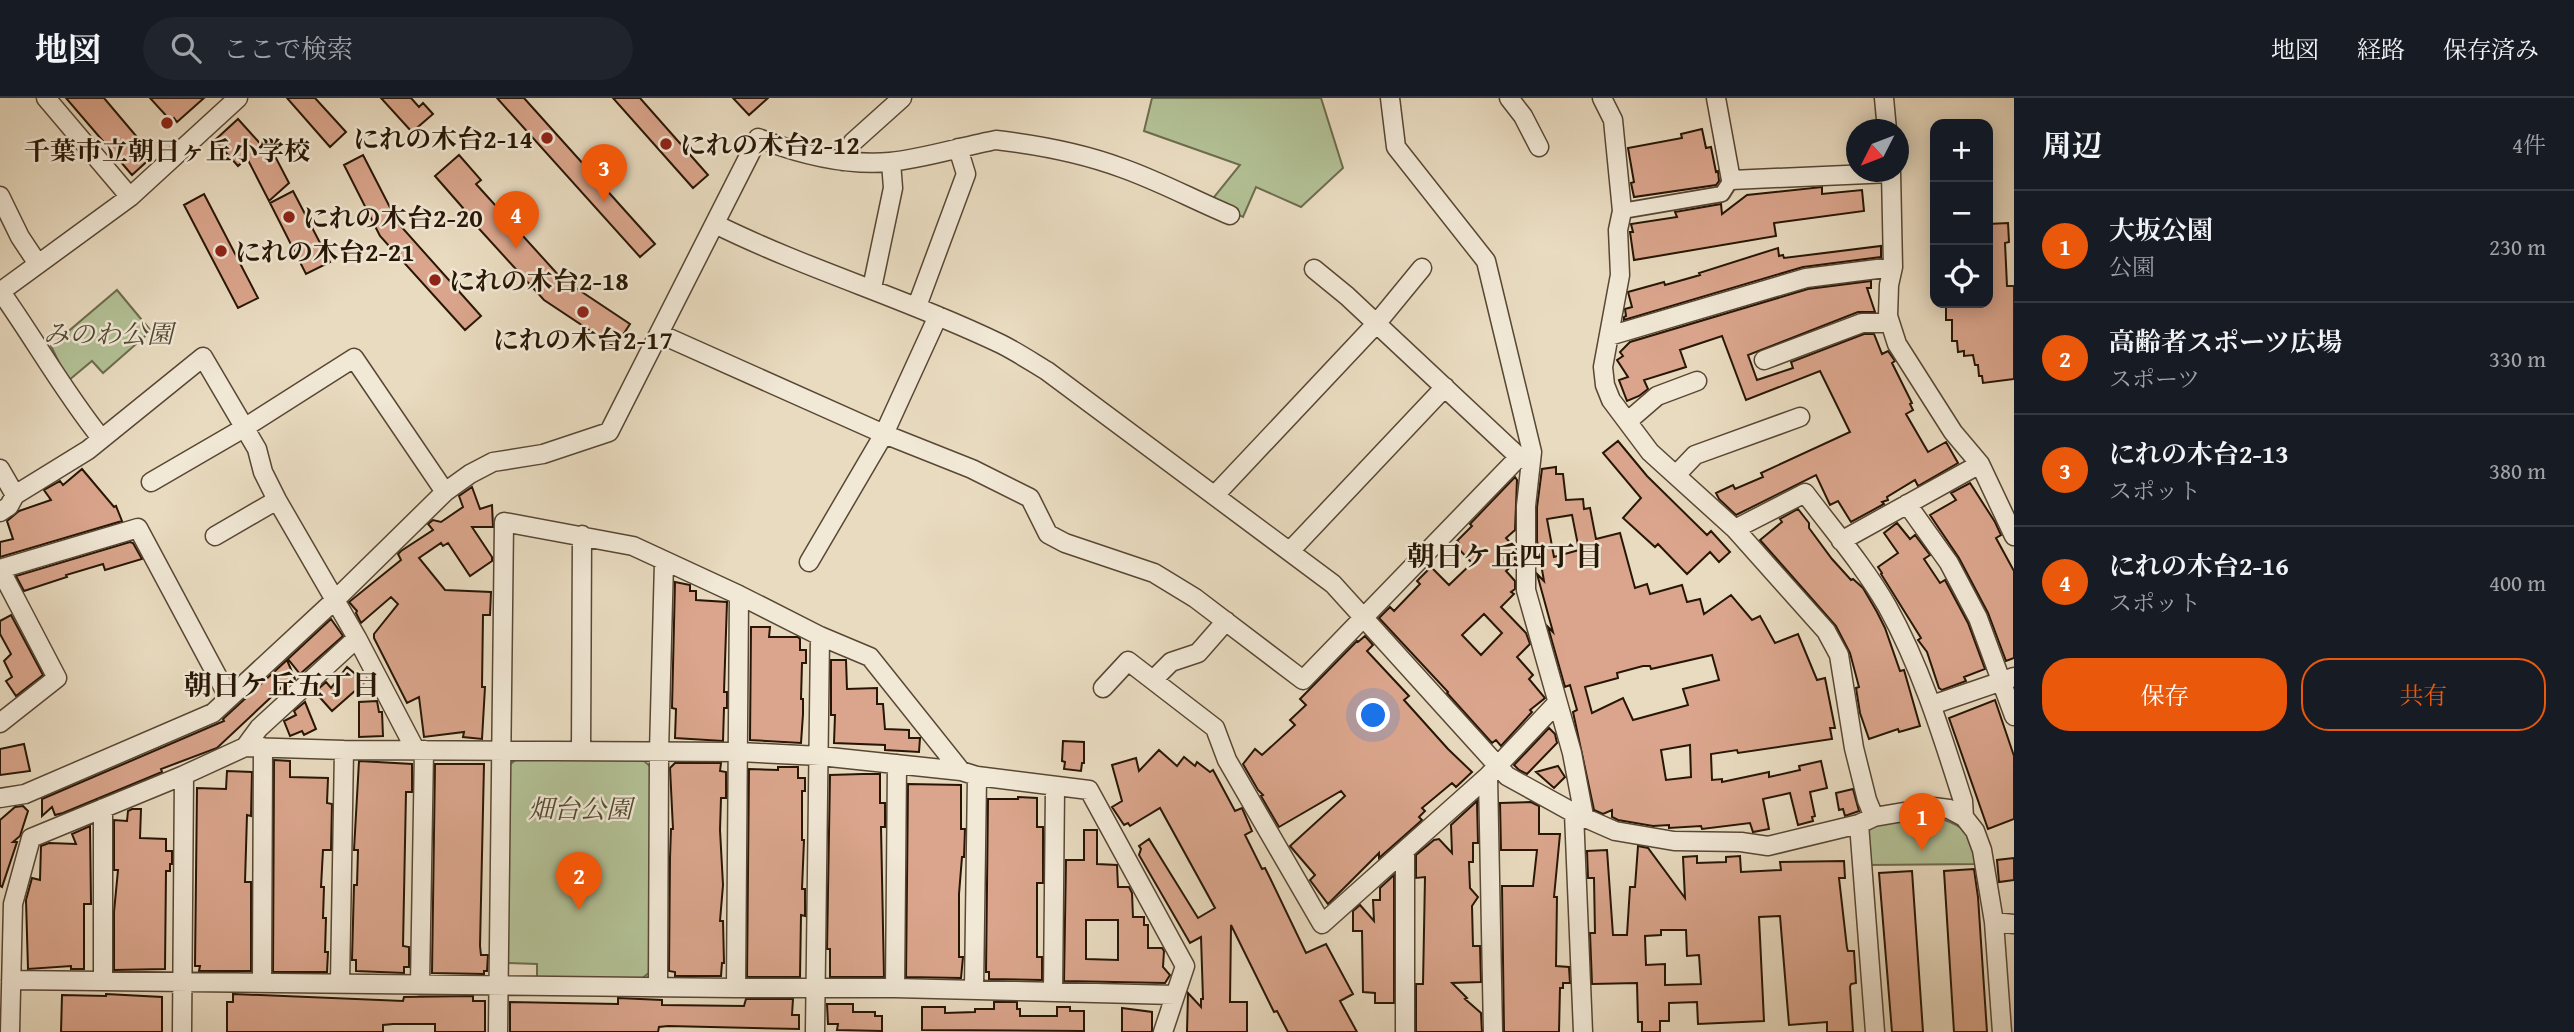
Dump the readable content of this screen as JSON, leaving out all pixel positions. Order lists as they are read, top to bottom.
{
  "districts": ["朝日ケ丘四丁目", "朝日ケ丘五丁目"],
  "parks": ["みのわ公園", "畑台公園"],
  "places": [
    "千葉市立朝日ヶ丘小学校",
    "にれの木台2-14",
    "にれの木台2-12",
    "にれの木台2-20",
    "にれの木台2-21",
    "にれの木台2-18",
    "にれの木台2-17"
  ],
  "north": "bottom left",
  "page": {
    "header": "地図",
    "search": "ここで検索",
    "nav": ["地図", "経路", "保存済み"],
    "heading": ["周辺", "4件"],
    "map_buttons": ["+", "−"],
    "pins": [
      "3",
      "4",
      "1",
      "2"
    ],
    "list": [
      {
        "mark": "1",
        "name": "大坂公園",
        "note": "公園",
        "value": "230 m"
      },
      {
        "mark": "2",
        "name": "高齢者スポーツ広場",
        "note": "スポーツ",
        "value": "330 m"
      },
      {
        "mark": "3",
        "name": "にれの木台2-13",
        "note": "スポット",
        "value": "380 m"
      },
      {
        "mark": "4",
        "name": "にれの木台2-16",
        "note": "スポット",
        "value": "400 m"
      }
    ],
    "buttons": ["保存", "共有"]
  }
}
